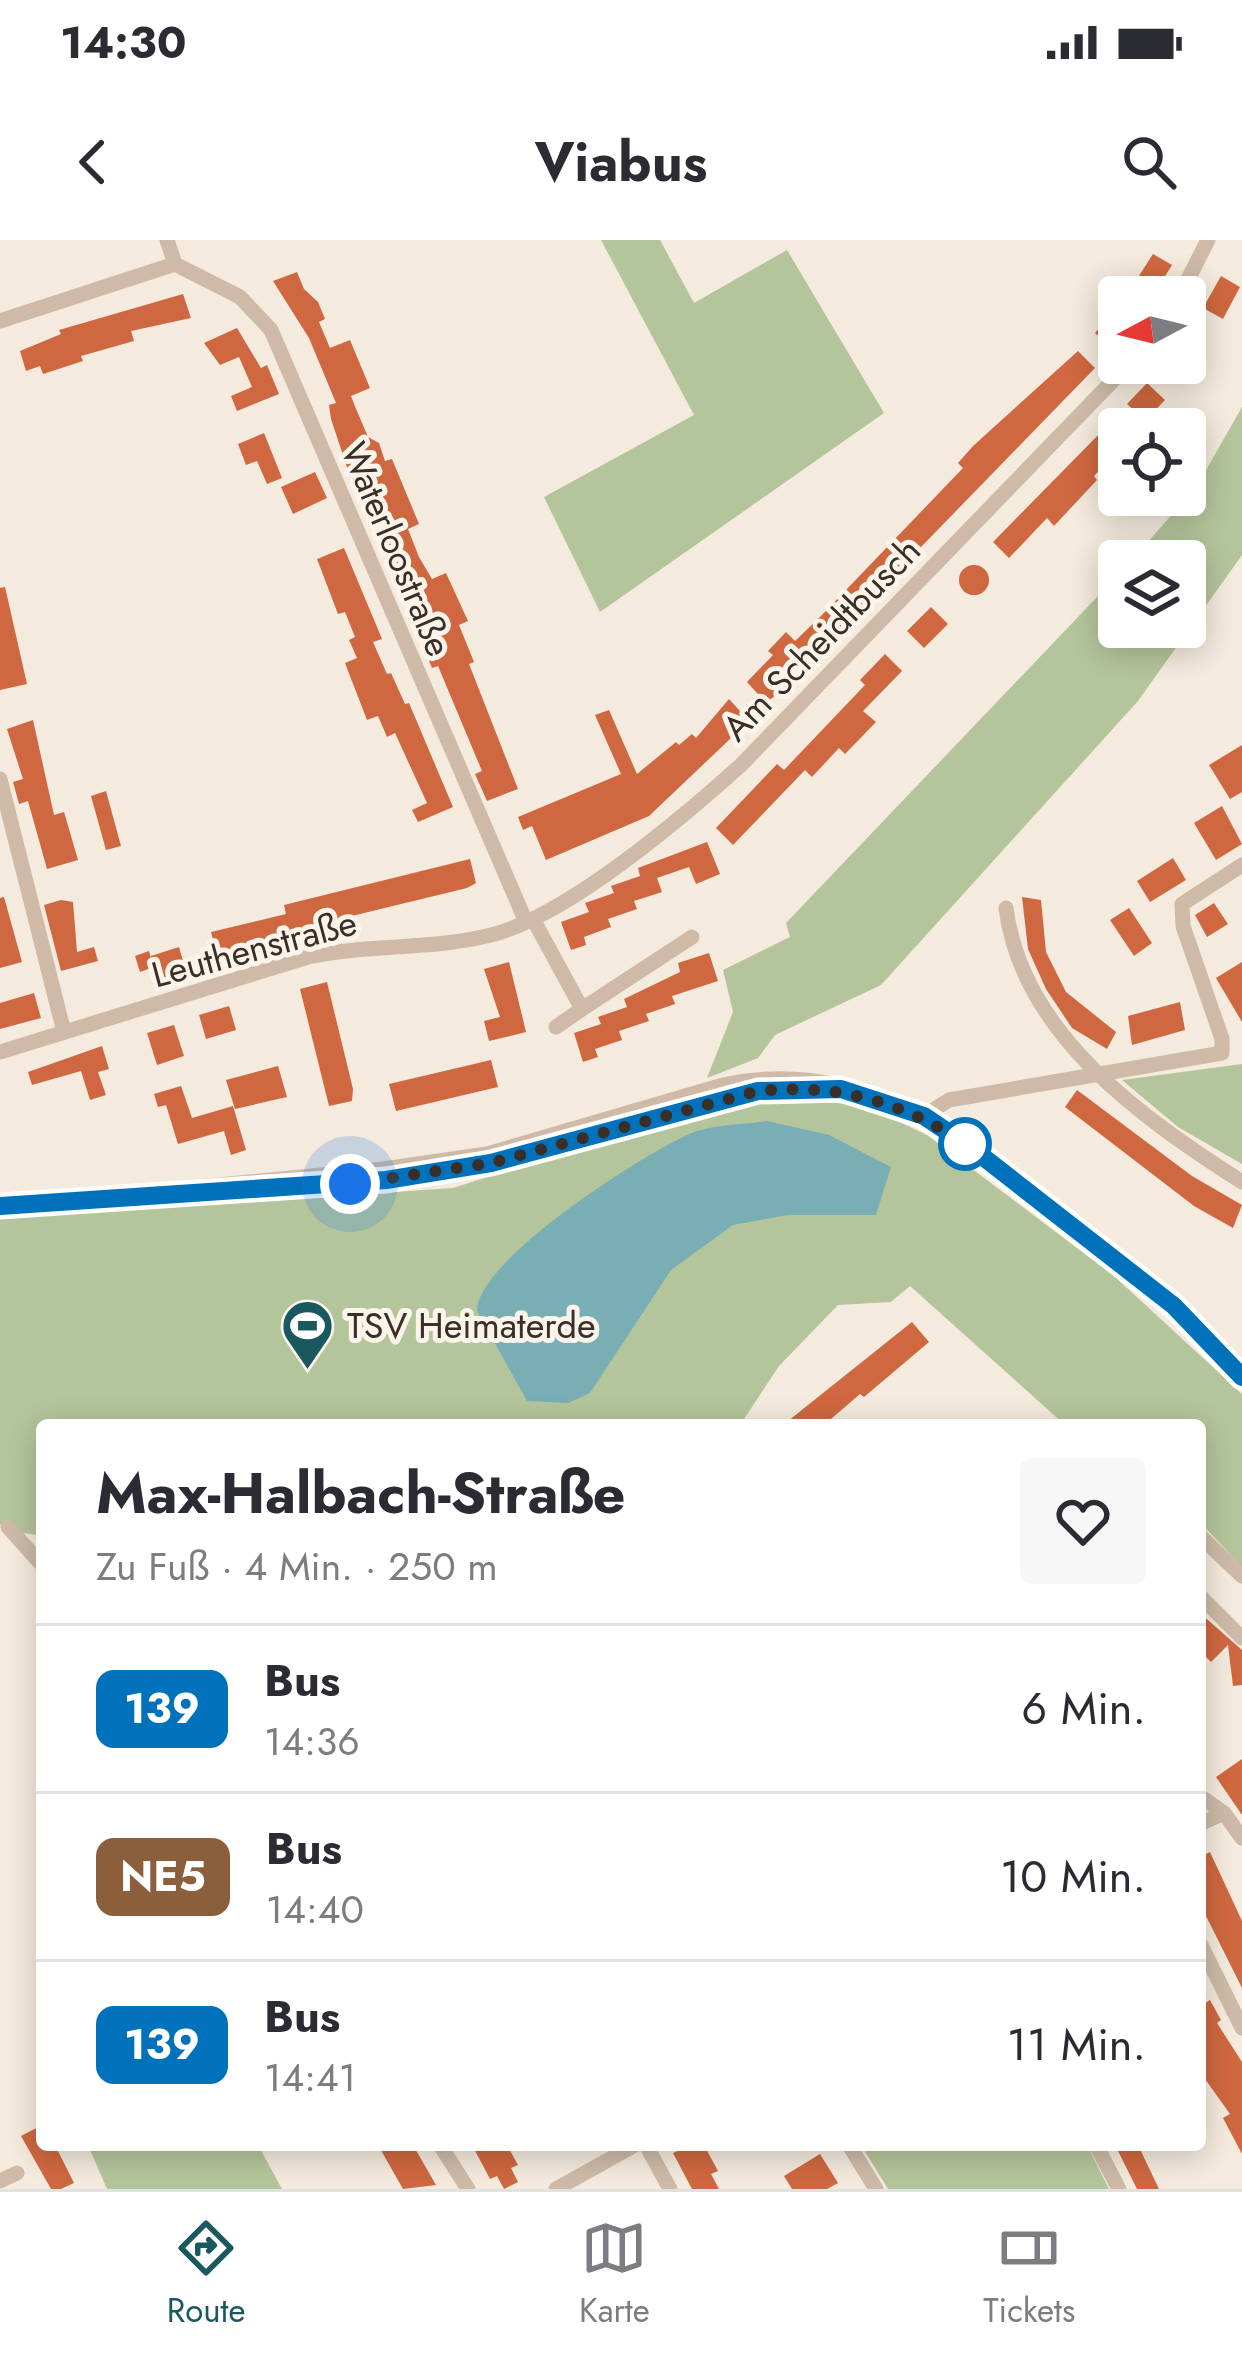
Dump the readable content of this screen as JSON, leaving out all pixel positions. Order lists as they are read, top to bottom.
{
  "streets": {
    "street": ["Waterloostraße", "Am Scheidtbusch", "Leuthenstraße"]
  },
  "crossings": [
    ["Waterloostraße", "Am Scheidtbusch"],
    ["Waterloostraße", "Leuthenstraße"],
    ["Am Scheidtbusch", "Leuthenstraße"]
  ],
  "places": {
    "sports": ["TSV Heimaterde"]
  },
  "lines": ["bus line 139"],
  "north": "left",
  "page": {
    "status": "14:30",
    "header": "Viabus",
    "heading": ["Max-Halbach-Straße", "Zu Fuß · 4 Min. · 250 m"],
    "list": [
      {
        "mark": "139",
        "name": "Bus",
        "note": "14:36",
        "value": "6 Min."
      },
      {
        "mark": "NE5",
        "name": "Bus",
        "note": "14:40",
        "value": "10 Min."
      },
      {
        "mark": "139",
        "name": "Bus",
        "note": "14:41",
        "value": "11 Min."
      }
    ],
    "tabs": ["Route", "Karte", "Tickets"]
  }
}
